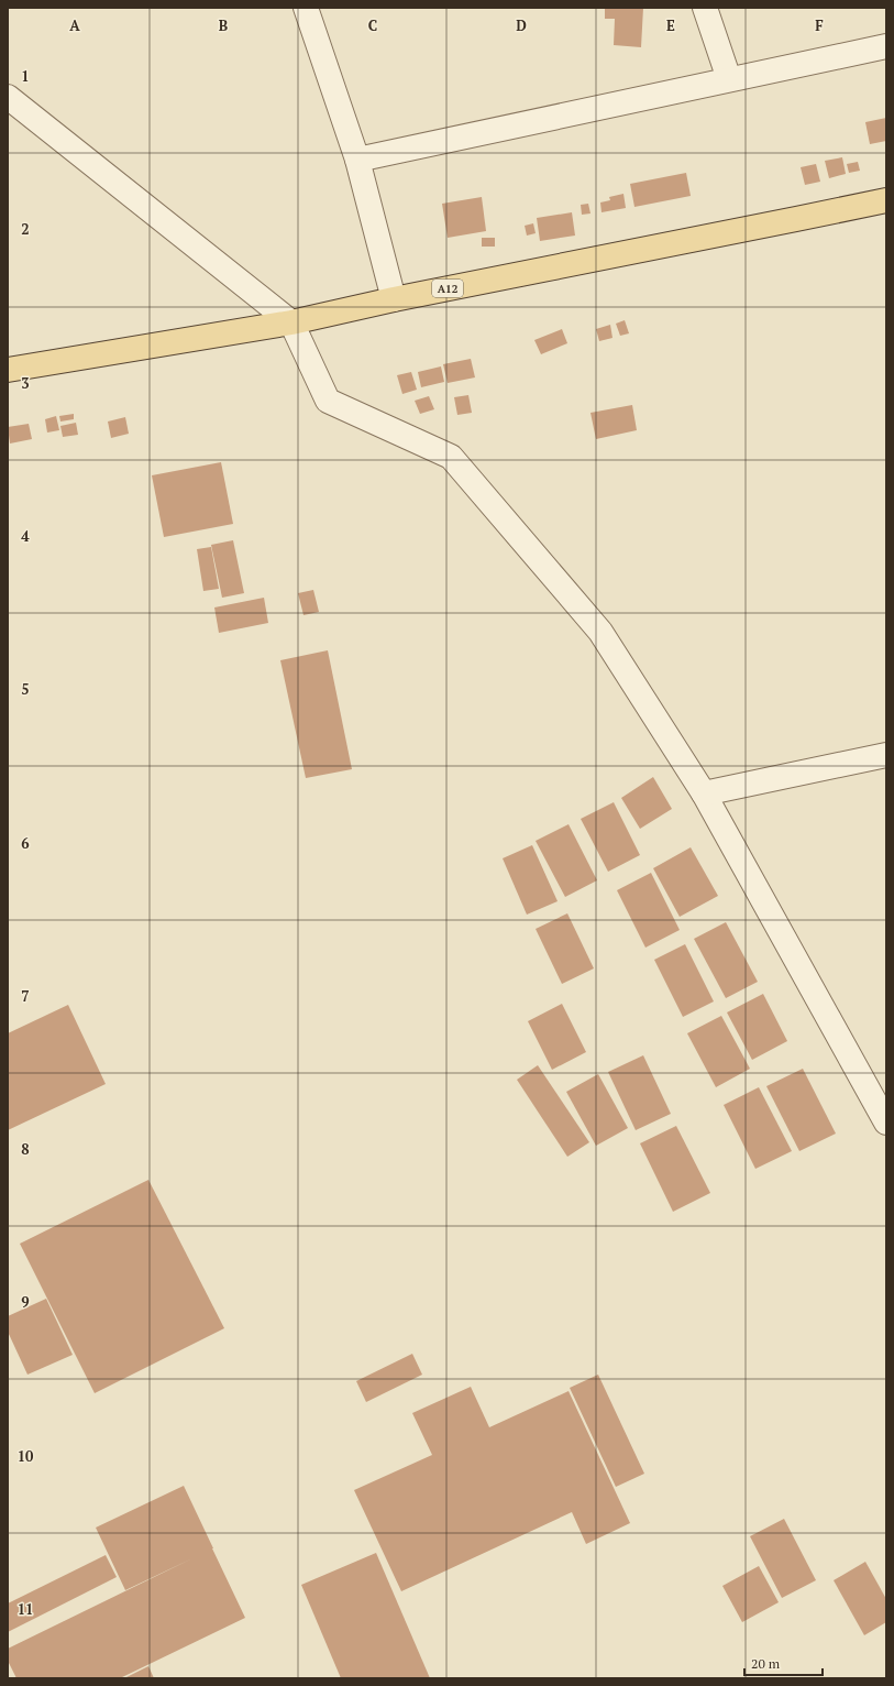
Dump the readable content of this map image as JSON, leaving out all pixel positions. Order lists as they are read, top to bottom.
{
  "streets": {
    "main road": ["A12"]
  },
  "scale_bar": "20 m",
  "grid": {
    "columns": [
      "A",
      "B",
      "C",
      "D",
      "E",
      "F"
    ],
    "rows": [
      "1",
      "2",
      "3",
      "4",
      "5",
      "6",
      "7",
      "8",
      "9",
      "10",
      "11"
    ]
  }
}
